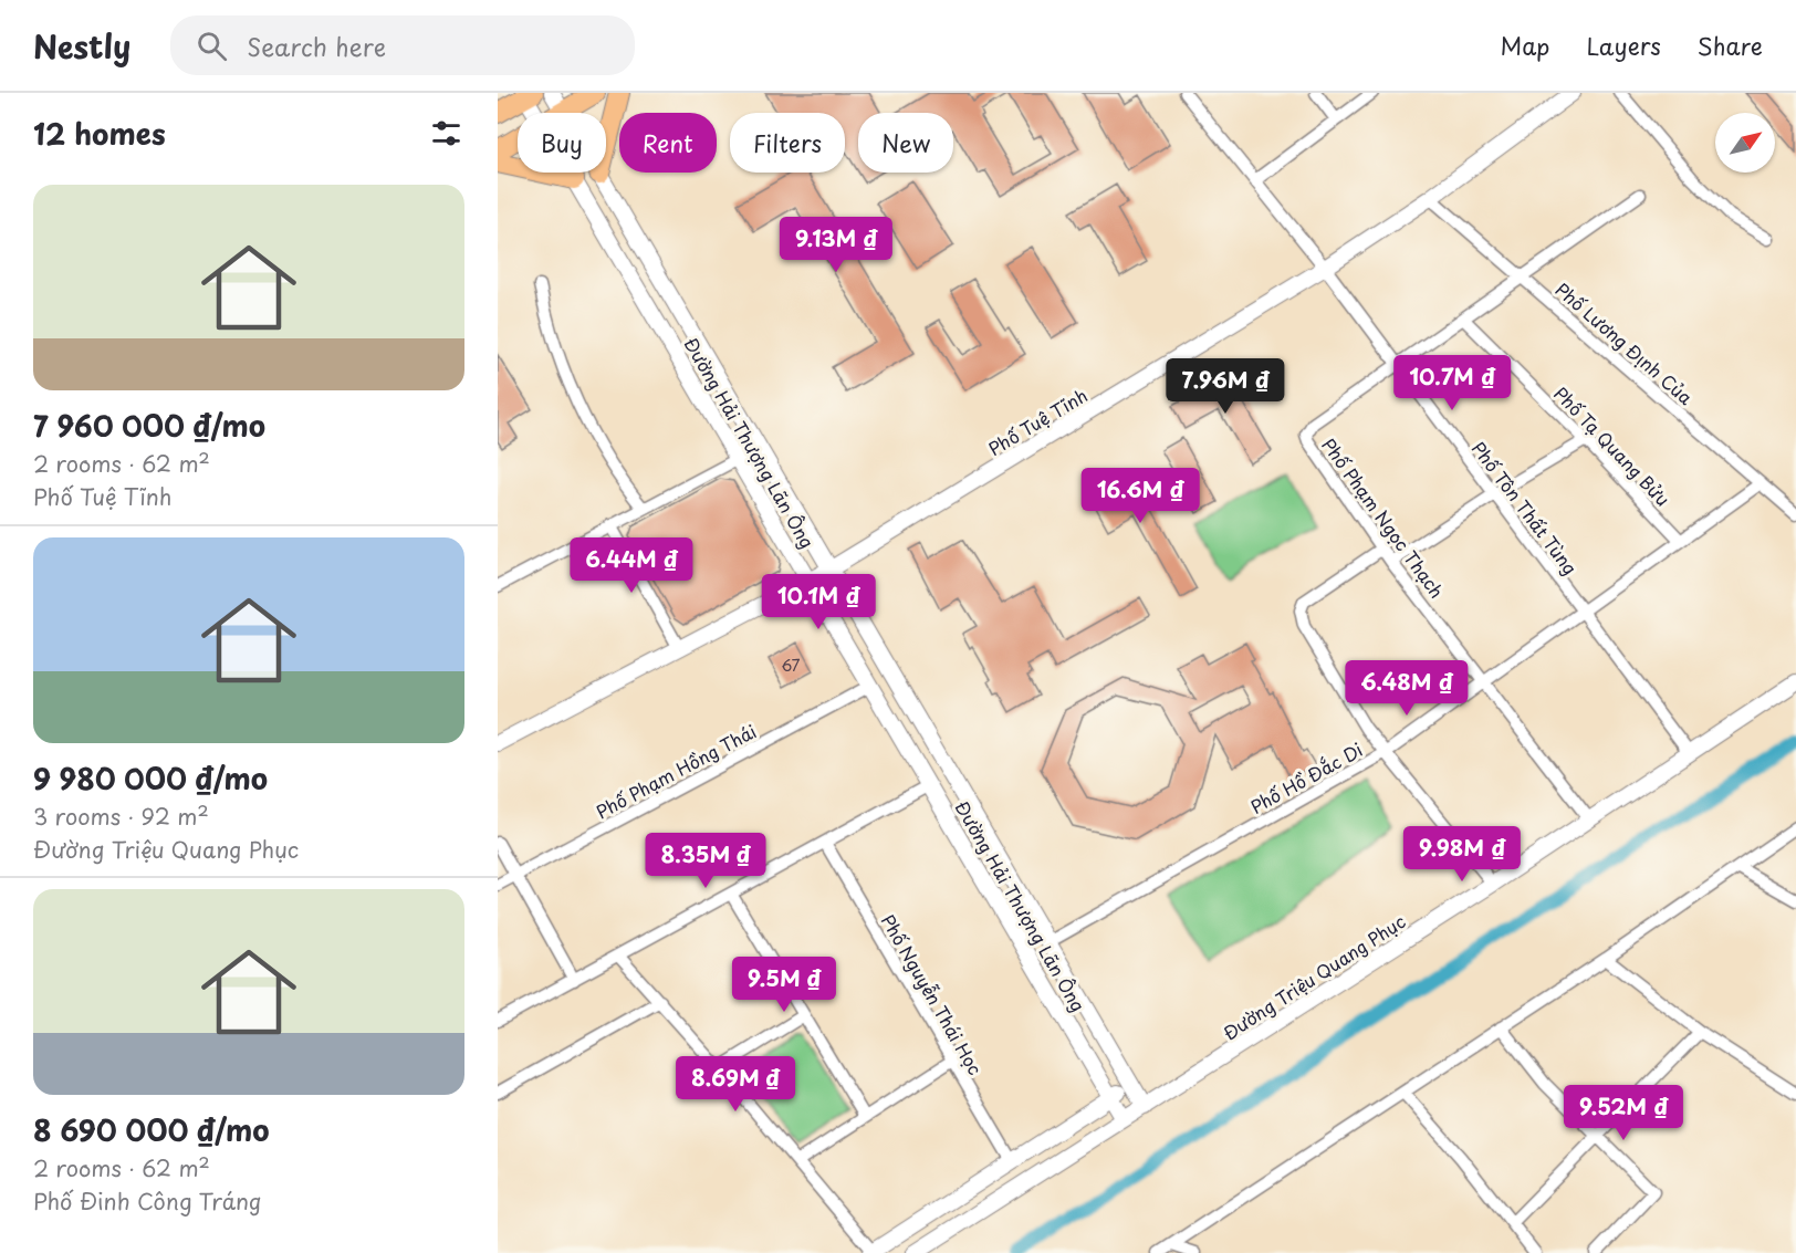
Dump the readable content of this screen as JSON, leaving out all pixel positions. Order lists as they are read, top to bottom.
{
  "streets": {
    "street": [
      "Phố Lương Định Của",
      "Phố Tuệ Tĩnh",
      "Đường Hải Thượng Lãn Ông",
      "Phố Tạ Quang Bửu",
      "Phố Tôn Thất Tùng",
      "Phố Phạm Ngọc Thạch",
      "Phố Phạm Hồng Thái",
      "Phố Hồ Đắc Di",
      "Đường Triệu Quang Phục",
      "Phố Nguyễn Thái Học"
    ]
  },
  "crossings": [
    ["Phố Lương Định Của", "Phố Tuệ Tĩnh"],
    ["Phố Lương Định Của", "Phố Phạm Ngọc Thạch"],
    ["Phố Lương Định Của", "Phố Hồ Đắc Di"],
    ["Phố Tuệ Tĩnh", "Đường Hải Thượng Lãn Ông"],
    ["Phố Tuệ Tĩnh", "Phố Tôn Thất Tùng"],
    ["Đường Hải Thượng Lãn Ông", "Phố Phạm Hồng Thái"],
    ["Đường Hải Thượng Lãn Ông", "Phố Hồ Đắc Di"],
    ["Đường Hải Thượng Lãn Ông", "Đường Triệu Quang Phục"],
    ["Phố Tạ Quang Bửu", "Phố Phạm Ngọc Thạch"],
    ["Phố Tạ Quang Bửu", "Phố Hồ Đắc Di"],
    ["Phố Tôn Thất Tùng", "Phố Phạm Ngọc Thạch"],
    ["Phố Tôn Thất Tùng", "Phố Hồ Đắc Di"],
    ["Phố Tôn Thất Tùng", "Đường Triệu Quang Phục"],
    ["Phố Phạm Ngọc Thạch", "Phố Hồ Đắc Di"],
    ["Phố Phạm Ngọc Thạch", "Đường Triệu Quang Phục"]
  ],
  "house_numbers": ["67"],
  "north": "top right",
  "page": {
    "header": "Nestly",
    "search": "Search here",
    "nav": ["Map", "Layers", "Share"],
    "heading": "12 homes",
    "chip": [
      "Buy",
      "Rent",
      "Filters",
      "New"
    ],
    "list": [
      {
        "name": "7 960 000 ₫/mo",
        "note": "2 rooms · 62 m² · Phố Tuệ Tĩnh"
      },
      {
        "name": "9 980 000 ₫/mo",
        "note": "3 rooms · 92 m² · Đường Triệu Quang Phục"
      },
      {
        "name": "8 690 000 ₫/mo",
        "note": "2 rooms · 62 m² · Phố Đinh Công Tráng"
      }
    ],
    "price": [
      "9.13M ₫",
      "10.7M ₫",
      "7.96M ₫",
      "16.6M ₫",
      "6.44M ₫",
      "10.1M ₫",
      "6.48M ₫",
      "9.98M ₫",
      "8.35M ₫",
      "9.5M ₫",
      "8.69M ₫",
      "9.52M ₫"
    ]
  }
}
